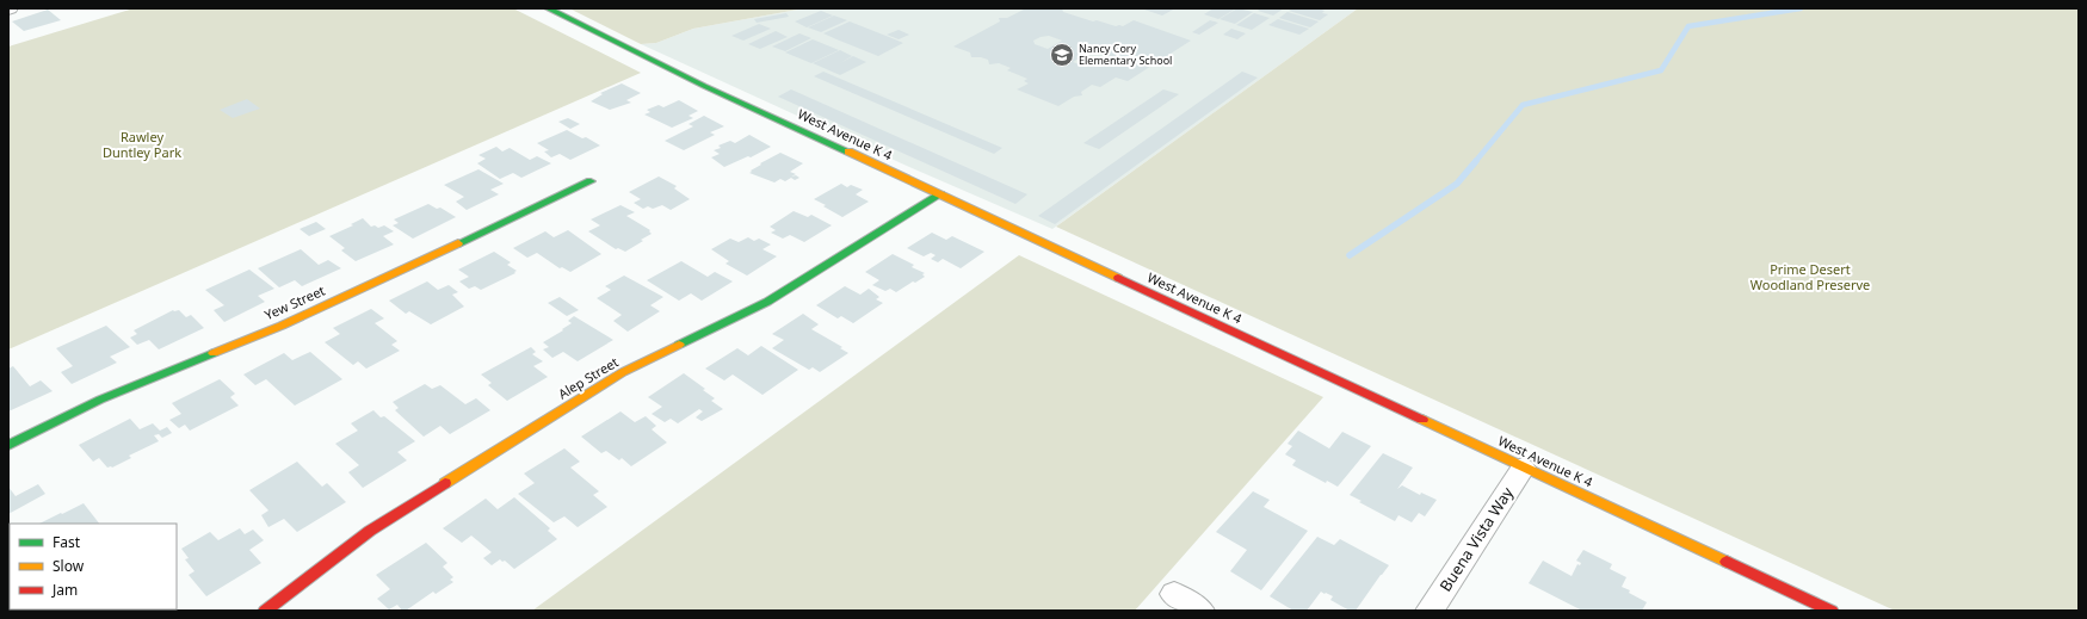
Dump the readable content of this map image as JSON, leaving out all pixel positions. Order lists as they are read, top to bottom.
{
  "streets": {
    "street": [
      "West Avenue K 4",
      "Yew Street",
      "Alep Street",
      "Buena Vista Way"
    ]
  },
  "crossings": [
    ["West Avenue K 4", "Alep Street"],
    ["West Avenue K 4", "Buena Vista Way"]
  ],
  "parks": ["Rawley Duntley Park", "Prime Desert Woodland Preserve"],
  "places": {
    "school or university": ["Nancy Cory Elementary School"]
  },
  "legend": ["Fast", "Slow", "Jam"]
}
